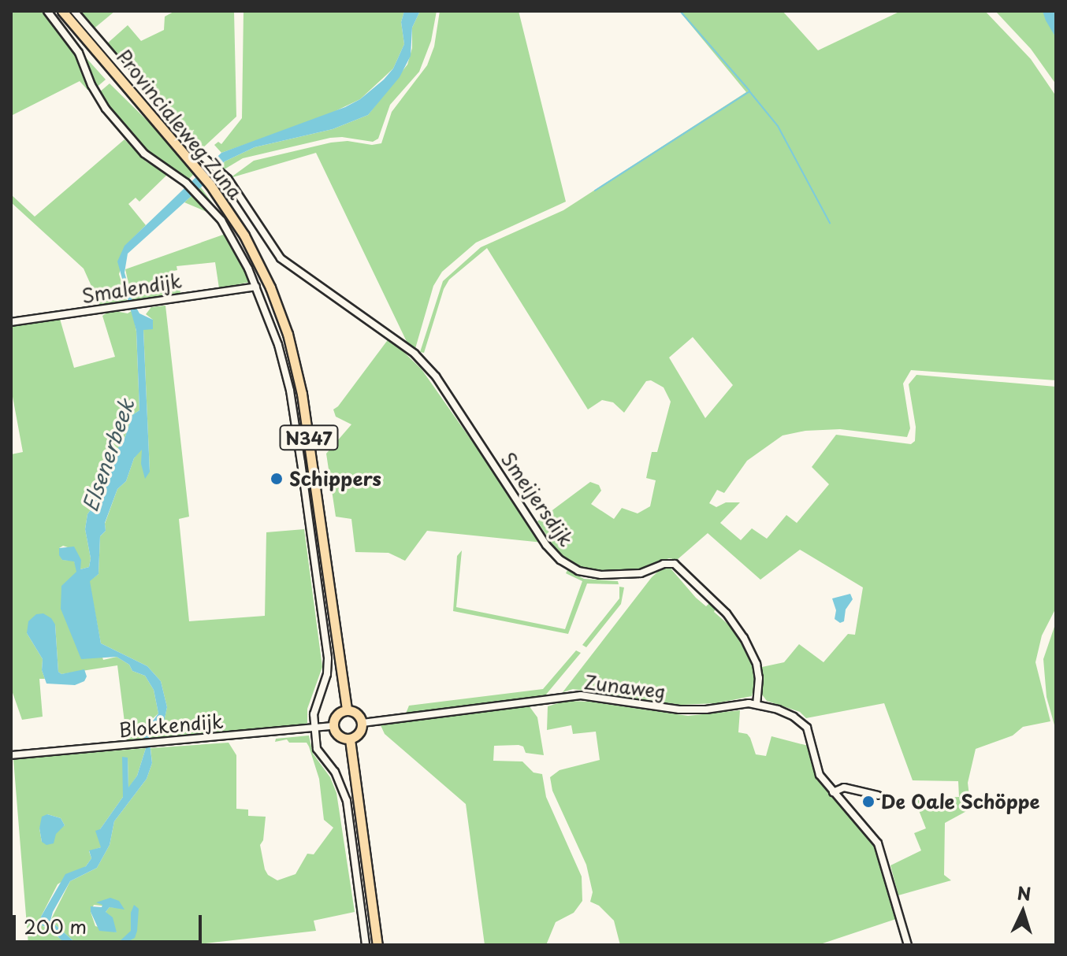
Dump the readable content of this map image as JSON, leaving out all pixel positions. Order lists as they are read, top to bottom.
{
  "streets": {
    "main road": ["Provincialeweg Zuna", "N347"],
    "street": [
      "Smalendijk",
      "Smeijersdijk",
      "Zunaweg",
      "Blokkendijk"
    ]
  },
  "crossings": [
    ["Provincialeweg Zuna", "Smalendijk"],
    ["Provincialeweg Zuna", "Smeijersdijk"],
    ["Provincialeweg Zuna", "Zunaweg"],
    ["Provincialeweg Zuna", "Blokkendijk"],
    ["Smeijersdijk", "Zunaweg"],
    ["Zunaweg", "Blokkendijk"]
  ],
  "water": ["Elsenerbeek"],
  "places": ["Schippers", "De Oale Schöppe"],
  "scale_bar": "200 m",
  "north": "top"
}
